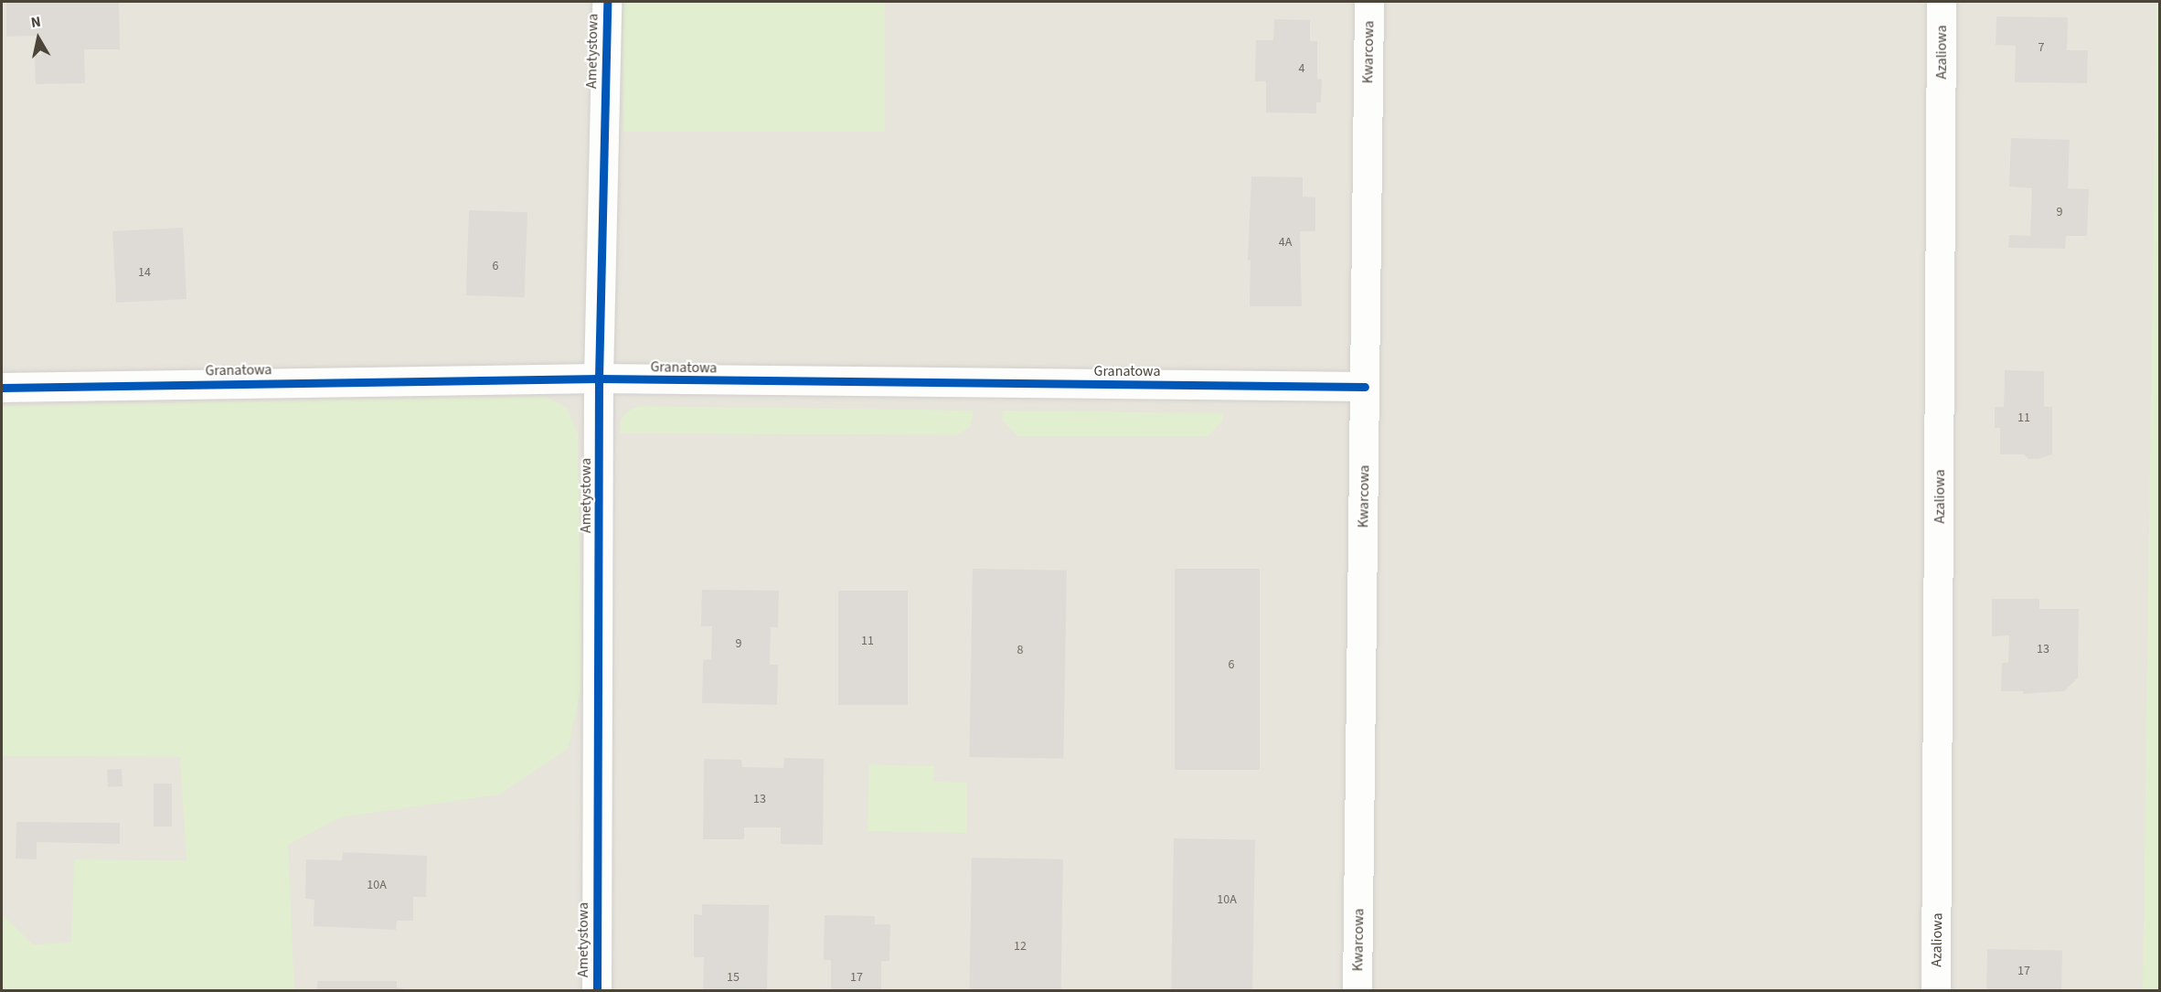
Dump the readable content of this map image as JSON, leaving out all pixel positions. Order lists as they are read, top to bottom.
{
  "streets": {
    "street": [
      "Ametystowa",
      "Kwarcowa",
      "Azaliowa",
      "Granatowa"
    ]
  },
  "crossings": [
    ["Ametystowa", "Granatowa"],
    ["Kwarcowa", "Granatowa"]
  ],
  "house_numbers": [
    "7",
    "4",
    "9",
    "4A",
    "6",
    "14",
    "11",
    "11",
    "9",
    "13",
    "8",
    "6",
    "13",
    "10A",
    "10A",
    "12",
    "17",
    "15",
    "17"
  ],
  "north": "top"
}
